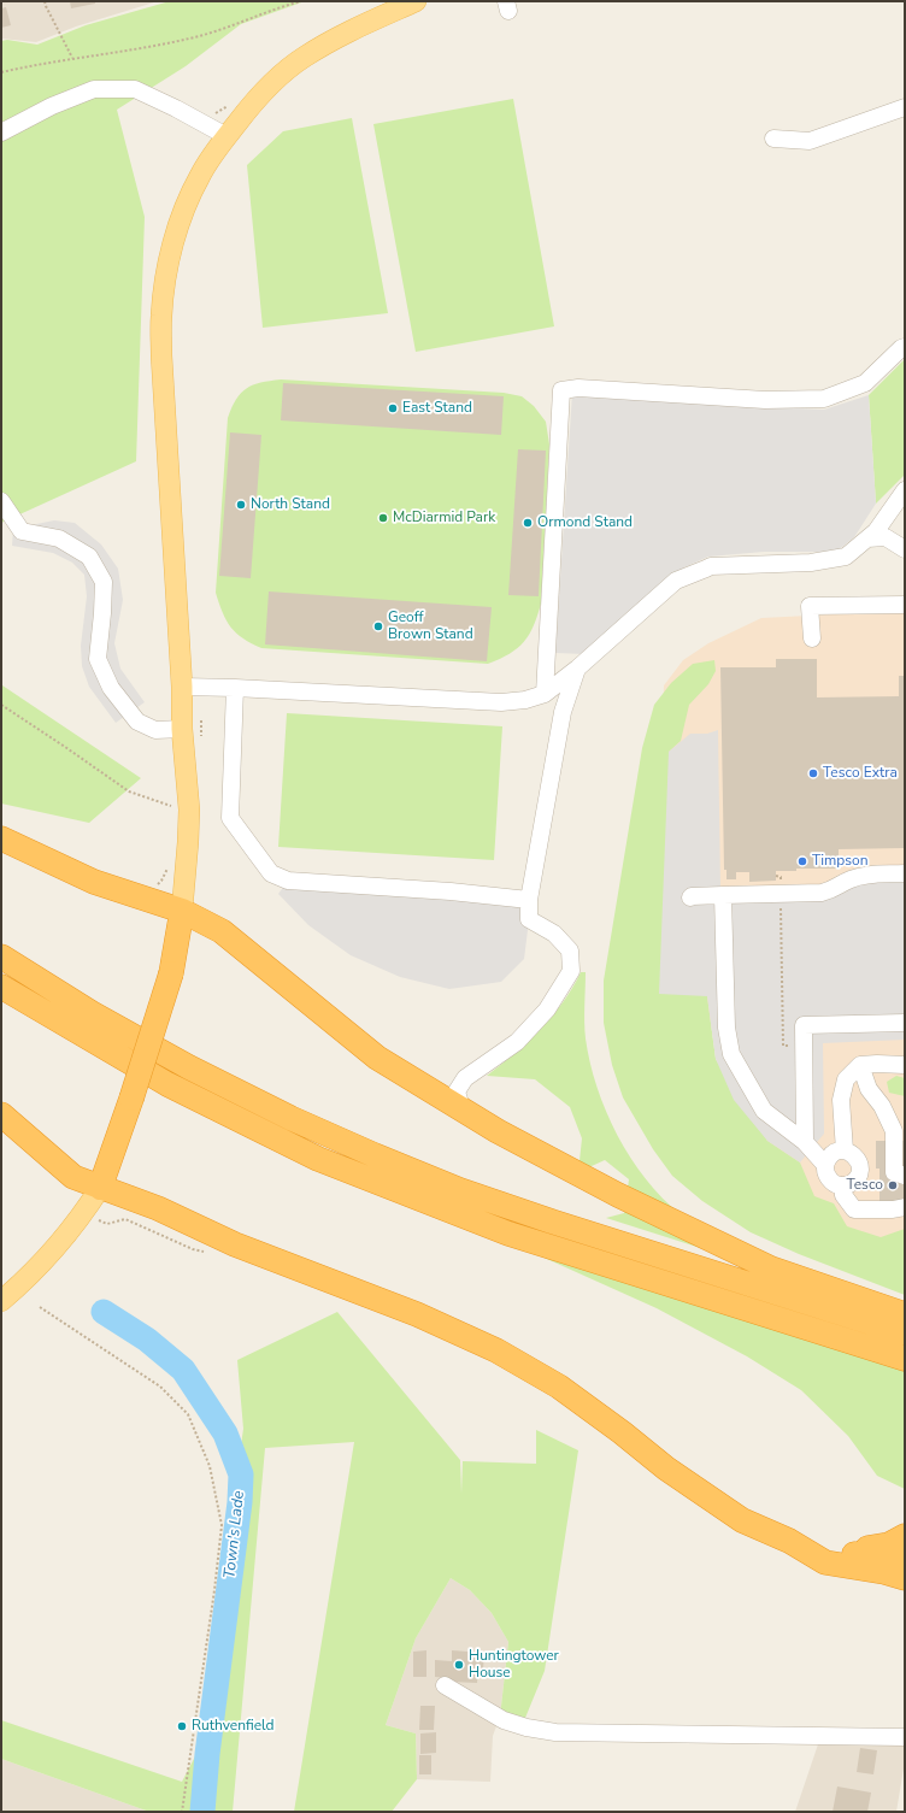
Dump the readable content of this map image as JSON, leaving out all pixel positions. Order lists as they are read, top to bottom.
{
  "water": ["Town's Lade"],
  "places": [
    "East Stand",
    "North Stand",
    "McDiarmid Park",
    "Ormond Stand",
    "Geoff Brown Stand",
    "Tesco Extra",
    "Timpson",
    "Tesco",
    "Huntingtower House",
    "Ruthvenfield"
  ]
}
